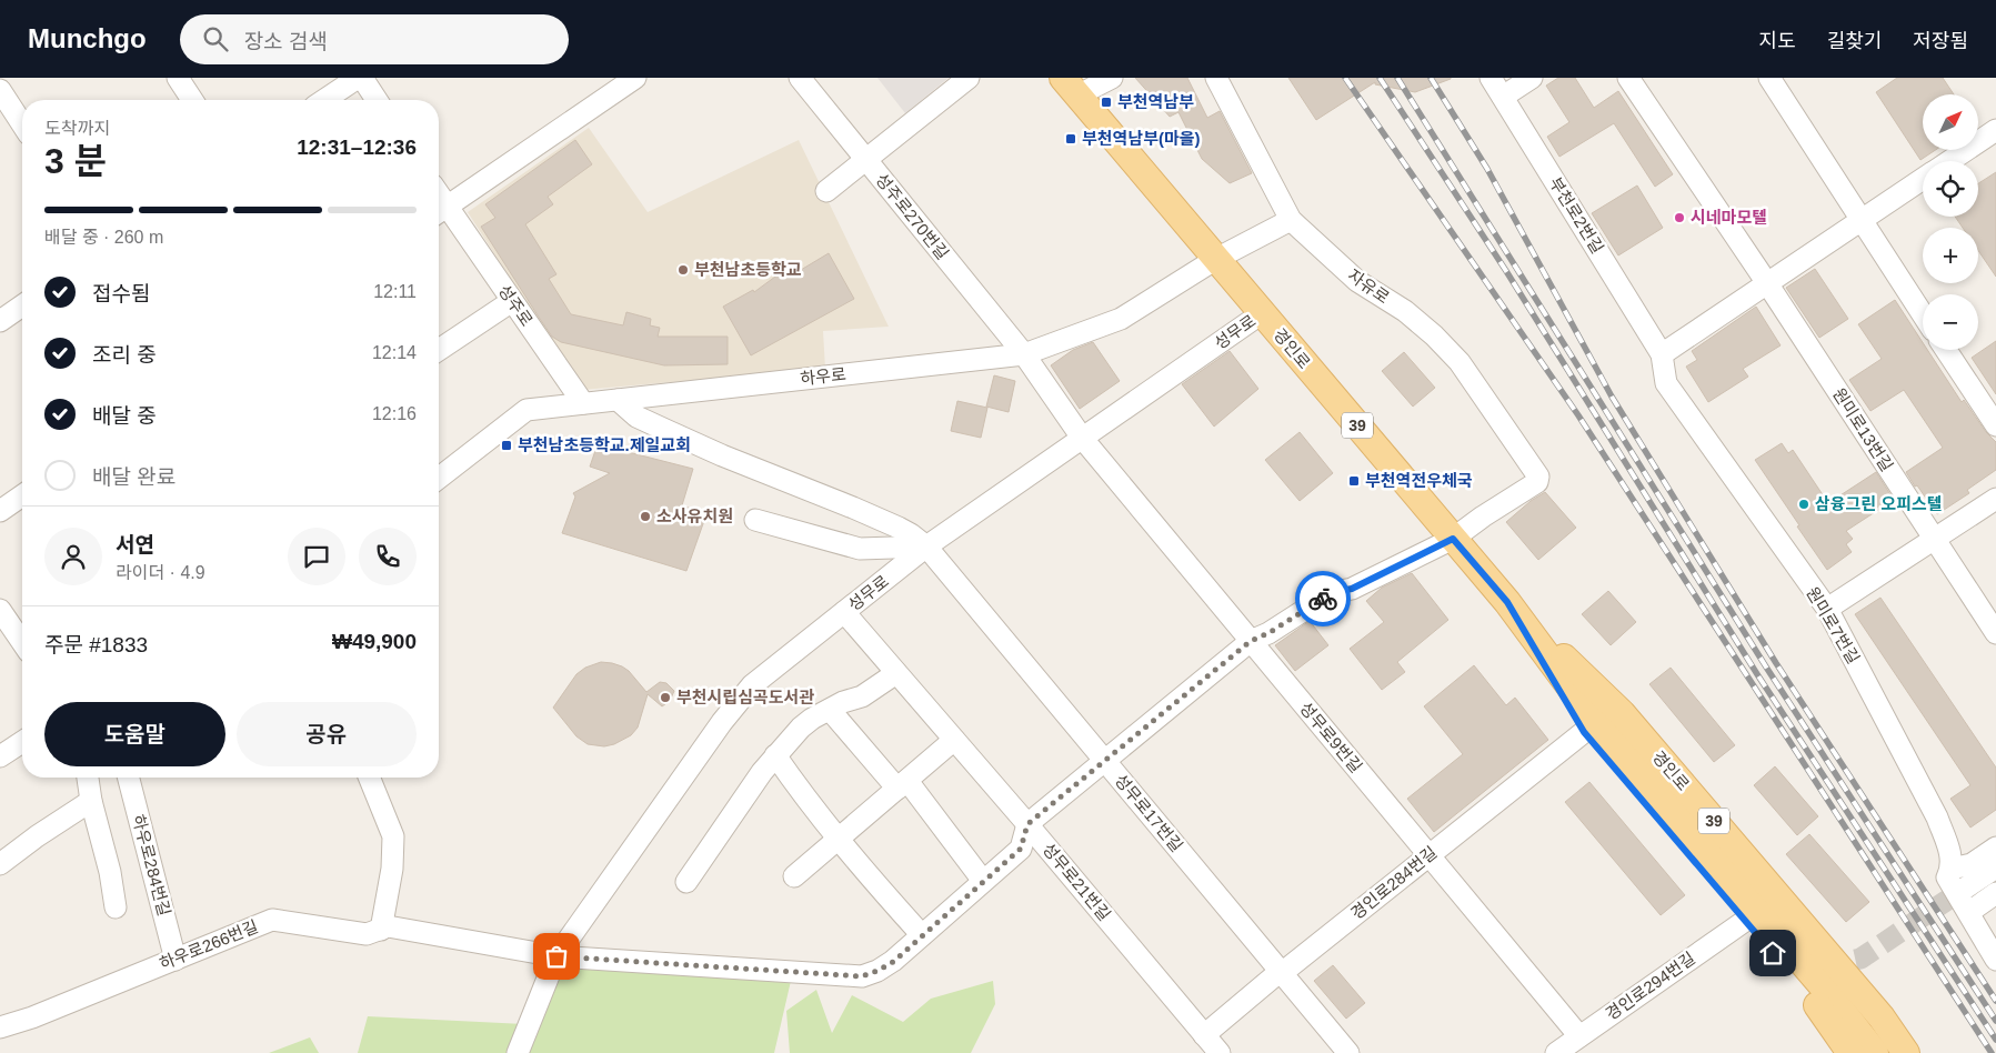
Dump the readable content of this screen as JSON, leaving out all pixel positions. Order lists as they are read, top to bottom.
{
  "streets": {
    "main road": ["경인로", "39"],
    "street": [
      "부천로2번길",
      "성주로270번길",
      "자유로",
      "성주로",
      "성무로",
      "하우로",
      "원미로13번길",
      "원미로7번길",
      "성무로9번길",
      "성무로17번길",
      "하우로284번길",
      "성무로21번길",
      "경인로284번길",
      "하우로266번길",
      "경인로294번길"
    ]
  },
  "crossings": [
    ["부천로2번길", "원미로7번길"],
    ["성주로270번길", "성무로"],
    ["성주로270번길", "하우로"],
    ["성주로270번길", "성무로9번길"],
    ["자유로", "경인로"],
    ["자유로", "하우로"],
    ["성주로", "하우로"],
    ["성무로", "경인로"],
    ["성무로", "성무로9번길"],
    ["성무로", "성무로17번길"],
    ["성무로", "성무로21번길"],
    ["성무로", "하우로266번길"],
    ["경인로", "하우로"],
    ["경인로", "경인로284번길"],
    ["경인로", "경인로294번길"],
    ["하우로", "성무로17번길"],
    ["성무로9번길", "경인로284번길"],
    ["성무로9번길", "경인로294번길"],
    ["성무로17번길", "경인로284번길"],
    ["하우로284번길", "하우로266번길"],
    ["성무로21번길", "경인로284번길"],
    ["성무로21번길", "하우로266번길"]
  ],
  "places": {
    "transit": [
      "부천역남부",
      "부천역남부(마을)",
      "부천남초등학교.제일교회",
      "부천역전우체국"
    ],
    "other": [
      "시네마모텔",
      "부천남초등학교",
      "삼융그린 오피스텔",
      "소사유치원",
      "부천시립심곡도서관"
    ]
  },
  "north": "top right",
  "page": {
    "header": "Munchgo",
    "search": "장소 검색",
    "nav": ["지도", "길찾기", "저장됨"],
    "map_buttons": ["+", "−"],
    "heading": ["3 분", "도착까지", "12:31–12:36"],
    "panel": [
      "서연",
      "라이더 · 4.9",
      "주문 #1833",
      "₩49,900"
    ],
    "bar": "배달 중 · 260 m",
    "list": [
      ["접수됨", "12:11"],
      ["조리 중", "12:14"],
      ["배달 중", "12:16"],
      "배달 완료"
    ],
    "buttons": ["도움말", "공유"]
  }
}
